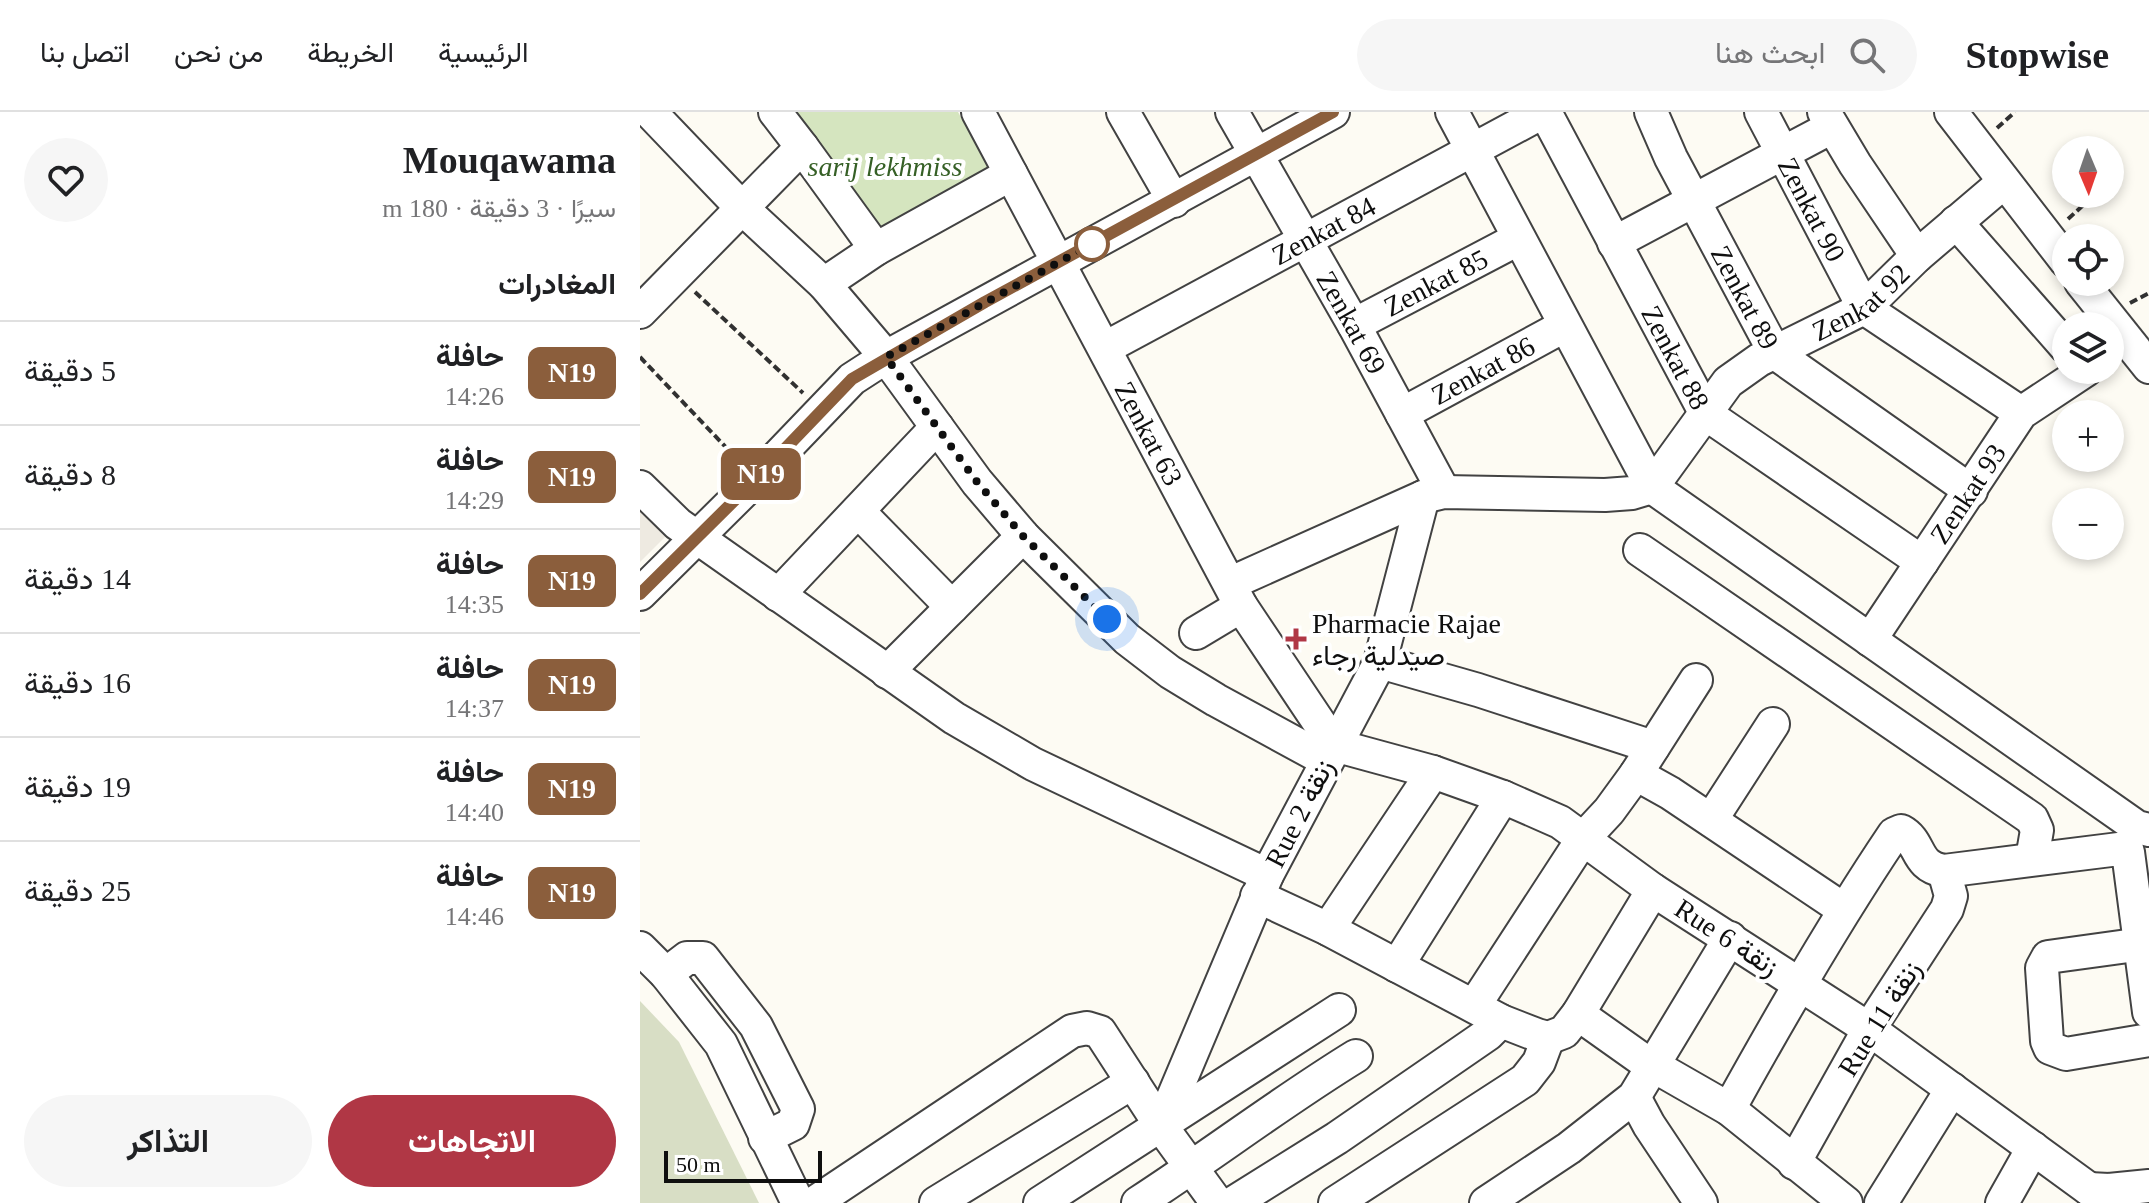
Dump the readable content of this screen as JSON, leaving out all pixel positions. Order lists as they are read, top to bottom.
{
  "streets": {
    "street": [
      "Zenkat 90",
      "Zenkat 84",
      "Zenkat 85",
      "Zenkat 89",
      "Zenkat 92",
      "Zenkat 69",
      "Zenkat 88",
      "Zenkat 86",
      "Zenkat 63",
      "Zenkat 93",
      "Rue 2 زنقة",
      "Rue 6 زنقة",
      "Rue 11 زنقة"
    ]
  },
  "crossings": [
    ["Zenkat 90", "Zenkat 92"],
    ["Zenkat 90", "Zenkat 93"],
    ["Zenkat 84", "Zenkat 69"],
    ["Zenkat 84", "Zenkat 88"],
    ["Zenkat 84", "Zenkat 63"],
    ["Zenkat 85", "Zenkat 69"],
    ["Zenkat 89", "Zenkat 92"],
    ["Zenkat 89", "Zenkat 93"],
    ["Zenkat 92", "Zenkat 88"],
    ["Zenkat 69", "Zenkat 86"],
    ["Zenkat 69", "Rue 2 زنقة"],
    ["Zenkat 88", "Zenkat 93"],
    ["Zenkat 63", "Rue 2 زنقة"],
    ["Zenkat 63", "Rue 6 زنقة"],
    ["Rue 2 زنقة", "Rue 6 زنقة"],
    ["Rue 6 زنقة", "Rue 11 زنقة"]
  ],
  "parks": ["sarij lekhmiss"],
  "places": {
    "health": ["Pharmacie Rajae صيدلية رجاء"]
  },
  "lines": ["bus line N19"],
  "scale_bar": "50 m",
  "north": "bottom",
  "page": {
    "header": "Stopwise",
    "search": "ابحث هنا",
    "nav": [
      "الرئيسية",
      "الخريطة",
      "من نحن",
      "اتصل بنا"
    ],
    "on_map": "N19",
    "heading": [
      ["Mouqawama", "سيرًا · 3 دقيقة · 180 m"],
      "المغادرات"
    ],
    "map_buttons": ["+", "−"],
    "list": [
      {
        "mark": "N19",
        "name": "حافلة",
        "note": "14:26",
        "value": "5 دقيقة"
      },
      {
        "mark": "N19",
        "name": "حافلة",
        "note": "14:29",
        "value": "8 دقيقة"
      },
      {
        "mark": "N19",
        "name": "حافلة",
        "note": "14:35",
        "value": "14 دقيقة"
      },
      {
        "mark": "N19",
        "name": "حافلة",
        "note": "14:37",
        "value": "16 دقيقة"
      },
      {
        "mark": "N19",
        "name": "حافلة",
        "note": "14:40",
        "value": "19 دقيقة"
      },
      {
        "mark": "N19",
        "name": "حافلة",
        "note": "14:46",
        "value": "25 دقيقة"
      }
    ],
    "buttons": ["الاتجاهات", "التذاكر"],
    "scale": "50 m"
  }
}
